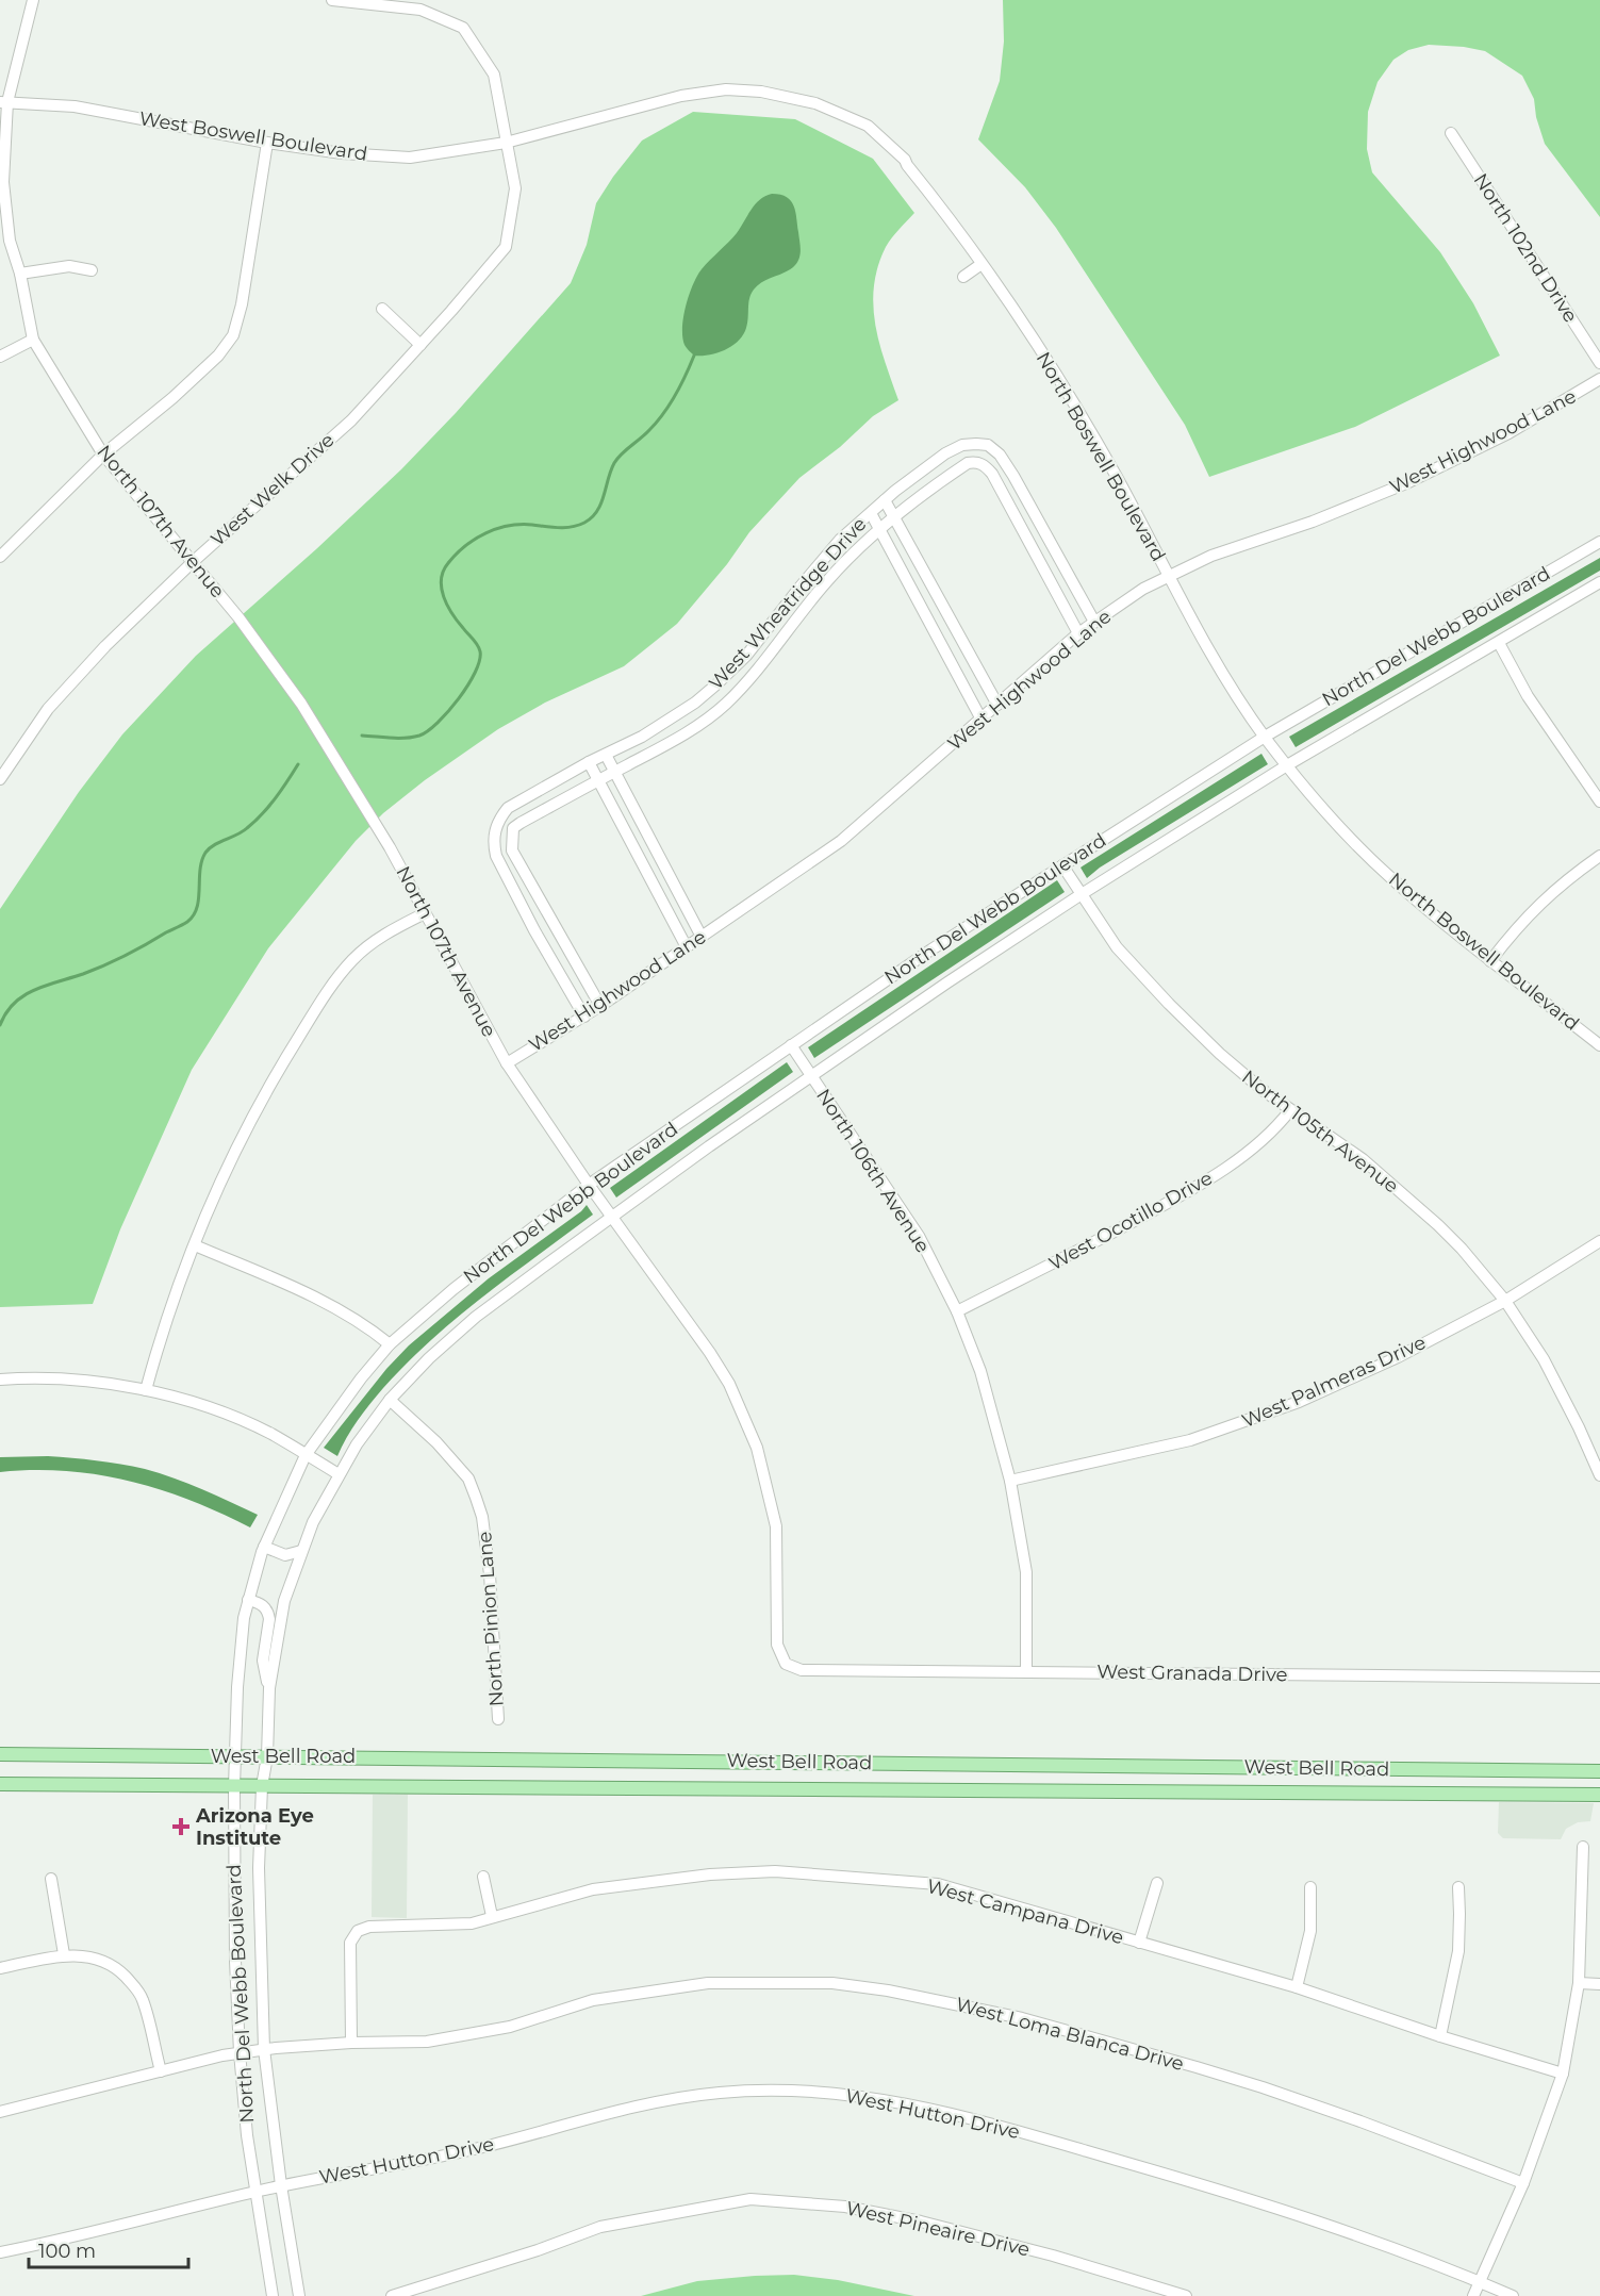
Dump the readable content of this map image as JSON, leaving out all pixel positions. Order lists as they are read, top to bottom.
{
  "streets": {
    "main road": ["West Bell Road"],
    "street": [
      "West Boswell Boulevard",
      "North 102nd Drive",
      "West Highwood Lane",
      "North Boswell Boulevard",
      "West Welk Drive",
      "North 107th Avenue",
      "West Wheatridge Drive",
      "North Del Webb Boulevard",
      "North 105th Avenue",
      "North 106th Avenue",
      "West Ocotillo Drive",
      "West Palmeras Drive",
      "North Pinion Lane",
      "West Granada Drive",
      "West Campana Drive",
      "West Loma Blanca Drive",
      "West Hutton Drive",
      "West Pineaire Drive"
    ]
  },
  "crossings": [
    ["West Boswell Boulevard", "North Boswell Boulevard"],
    ["West Boswell Boulevard", "West Welk Drive"],
    ["West Boswell Boulevard", "North 107th Avenue"],
    ["West Highwood Lane", "North Boswell Boulevard"],
    ["West Highwood Lane", "North 107th Avenue"],
    ["West Highwood Lane", "West Wheatridge Drive"],
    ["North Boswell Boulevard", "West Welk Drive"],
    ["North Boswell Boulevard", "North Del Webb Boulevard"],
    ["West Welk Drive", "North 107th Avenue"],
    ["North 107th Avenue", "North Del Webb Boulevard"],
    ["North 107th Avenue", "West Granada Drive"],
    ["North Del Webb Boulevard", "North 105th Avenue"],
    ["North Del Webb Boulevard", "North 106th Avenue"],
    ["North Del Webb Boulevard", "North Pinion Lane"],
    ["North Del Webb Boulevard", "West Bell Road"],
    ["North Del Webb Boulevard", "West Loma Blanca Drive"],
    ["North Del Webb Boulevard", "West Hutton Drive"],
    ["North 105th Avenue", "West Ocotillo Drive"],
    ["North 105th Avenue", "West Palmeras Drive"],
    ["North 106th Avenue", "West Ocotillo Drive"],
    ["North 106th Avenue", "West Palmeras Drive"],
    ["North 106th Avenue", "West Granada Drive"],
    ["West Campana Drive", "West Loma Blanca Drive"]
  ],
  "places": {
    "health": ["Arizona Eye Institute"]
  },
  "scale_bar": "100 m"
}
